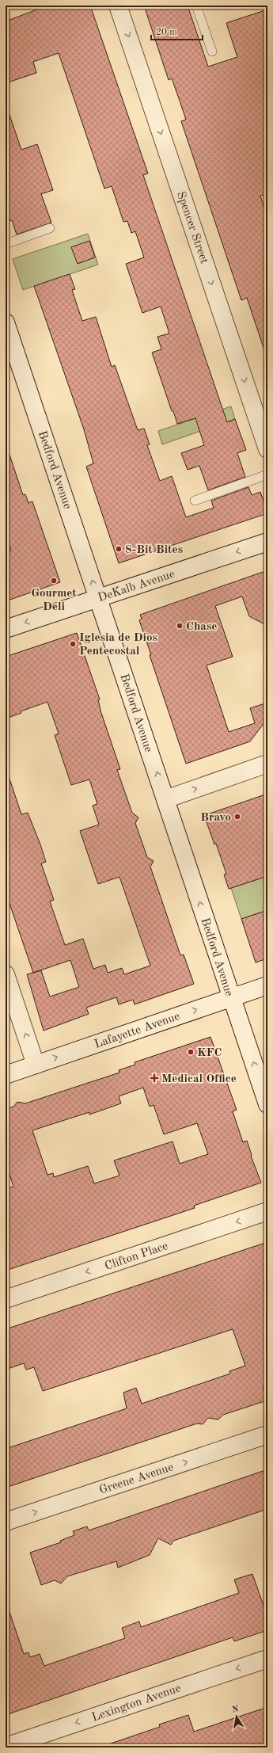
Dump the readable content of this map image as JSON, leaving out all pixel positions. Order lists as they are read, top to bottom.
{
  "streets": {
    "street": [
      "Spencer Street",
      "Bedford Avenue",
      "DeKalb Avenue",
      "Lafayette Avenue",
      "Clifton Place",
      "Greene Avenue",
      "Lexington Avenue"
    ]
  },
  "crossings": [
    ["Bedford Avenue", "DeKalb Avenue"],
    ["Bedford Avenue", "Lafayette Avenue"]
  ],
  "one_way": [
    "Spencer Street",
    "Bedford Avenue",
    "DeKalb Avenue",
    "Lafayette Avenue",
    "Clifton Place",
    "Greene Avenue",
    "Lexington Avenue"
  ],
  "places": {
    "other": [
      "8-Bit Bites",
      "Gourmet Deli",
      "Chase",
      "Iglesia de Dios Pentecostal",
      "Bravo",
      "KFC"
    ],
    "health": ["Medical Office"]
  },
  "scale_bar": "20 m",
  "north": "top"
}
